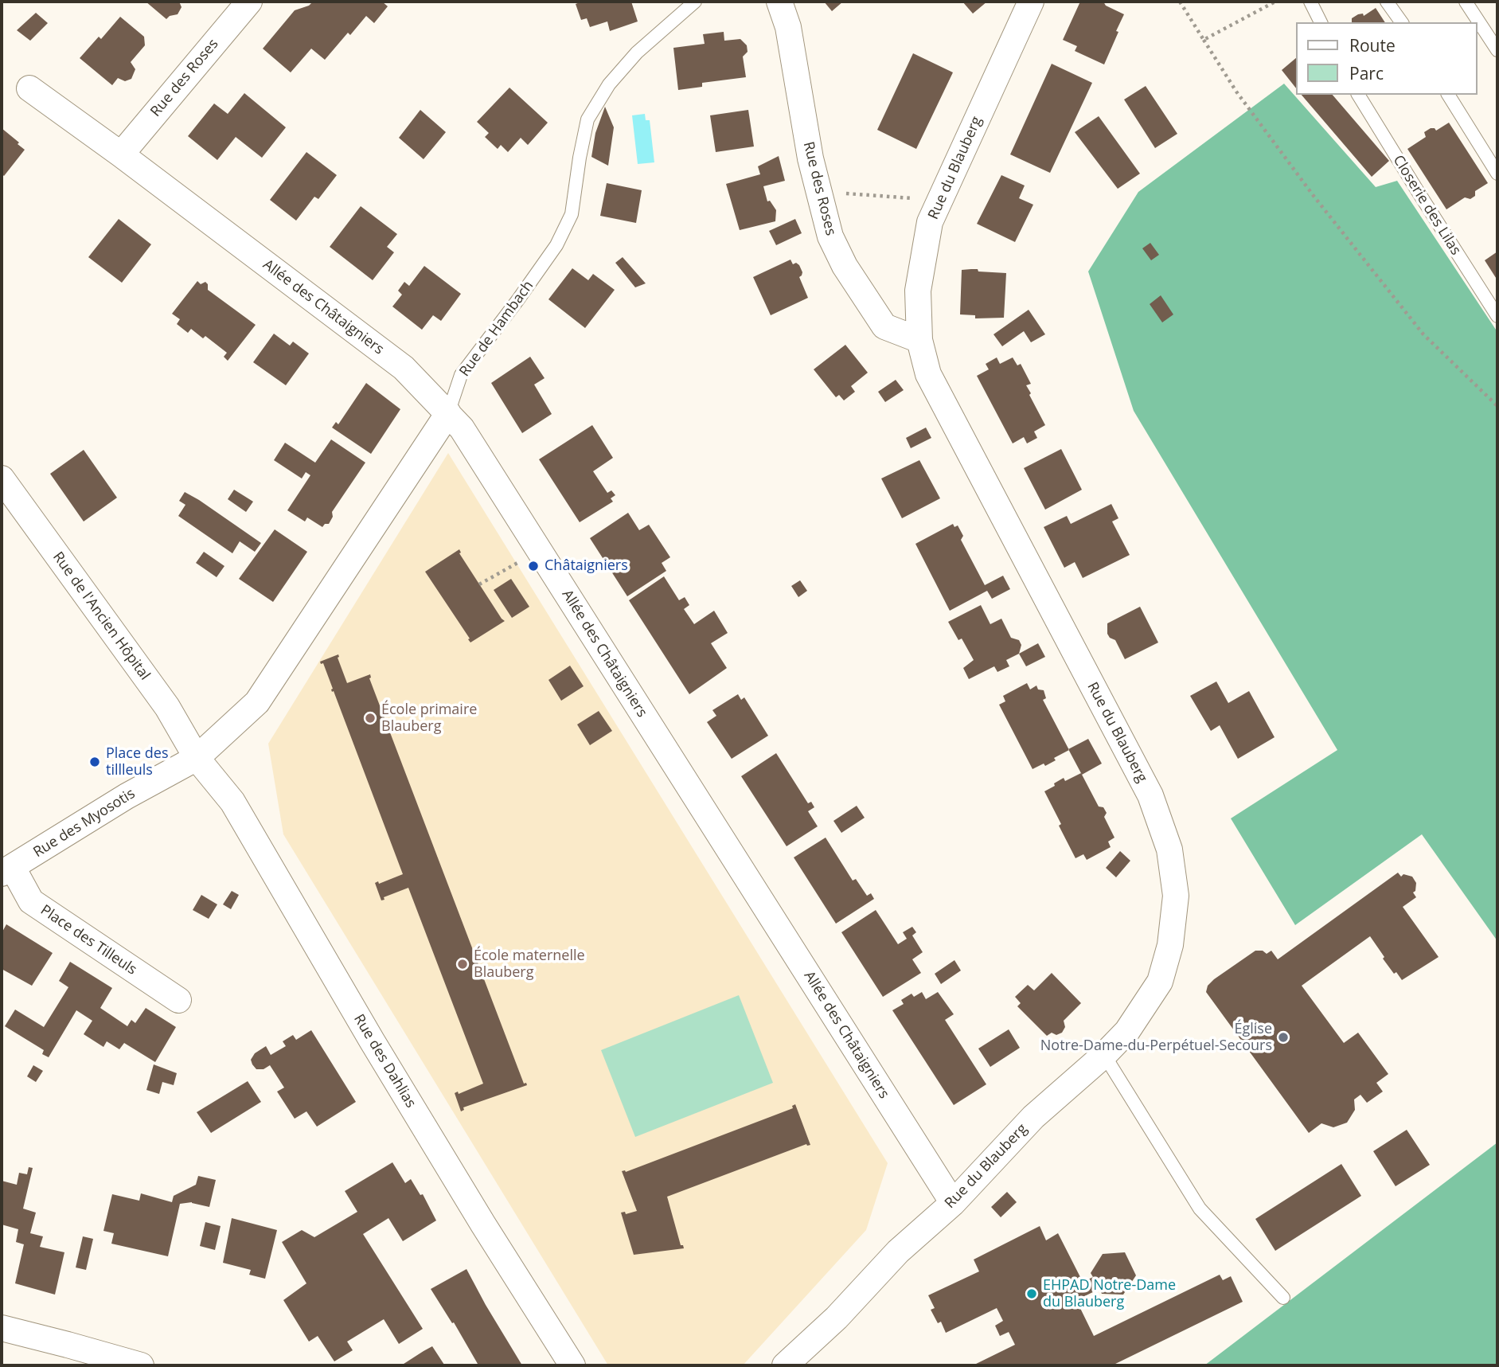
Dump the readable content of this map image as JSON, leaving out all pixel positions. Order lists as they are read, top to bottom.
{
  "streets": {
    "street": [
      "Rue des Roses",
      "Rue du Blauberg",
      "Allée des Châtaigniers",
      "Rue de Hambach",
      "Rue de l'Ancien Hôpital",
      "Rue des Myosotis",
      "Place des Tilleuls",
      "Rue des Dahlias"
    ],
    "lane": ["Closerie des Lilas"]
  },
  "crossings": [
    ["Rue des Roses", "Rue du Blauberg"],
    ["Rue des Roses", "Allée des Châtaigniers"],
    ["Rue du Blauberg", "Allée des Châtaigniers"],
    ["Allée des Châtaigniers", "Rue de Hambach"],
    ["Rue de Hambach", "Rue de l'Ancien Hôpital"],
    ["Rue de Hambach", "Rue des Myosotis"],
    ["Rue de Hambach", "Rue des Dahlias"],
    ["Rue de l'Ancien Hôpital", "Rue des Myosotis"],
    ["Rue de l'Ancien Hôpital", "Rue des Dahlias"],
    ["Rue des Myosotis", "Place des Tilleuls"],
    ["Rue des Myosotis", "Rue des Dahlias"]
  ],
  "places": [
    "Châtaigniers",
    "École primaire Blauberg",
    "Place des tillleuls",
    "École maternelle Blauberg",
    "Église Notre-Dame-du-Perpétuel-Secours",
    "EHPAD Notre-Dame du Blauberg"
  ],
  "legend": ["Route", "Parc"]
}
